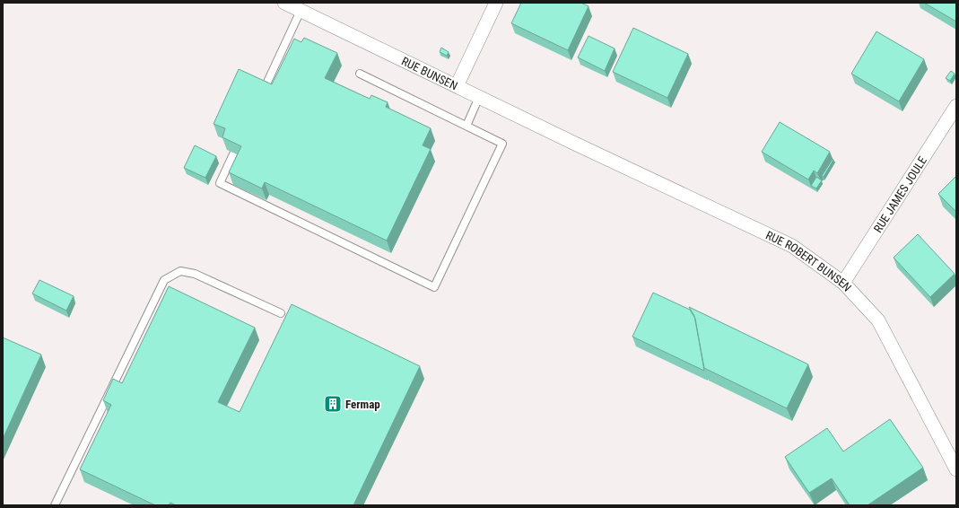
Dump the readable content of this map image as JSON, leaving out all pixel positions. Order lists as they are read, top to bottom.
{
  "streets": {
    "street": ["RUE BUNSEN", "RUE JAMES JOULE", "RUE ROBERT BUNSEN"]
  },
  "crossings": [
    ["RUE BUNSEN", "RUE ROBERT BUNSEN"],
    ["RUE JAMES JOULE", "RUE ROBERT BUNSEN"]
  ],
  "places": {
    "building": ["Fermap"]
  }
}
